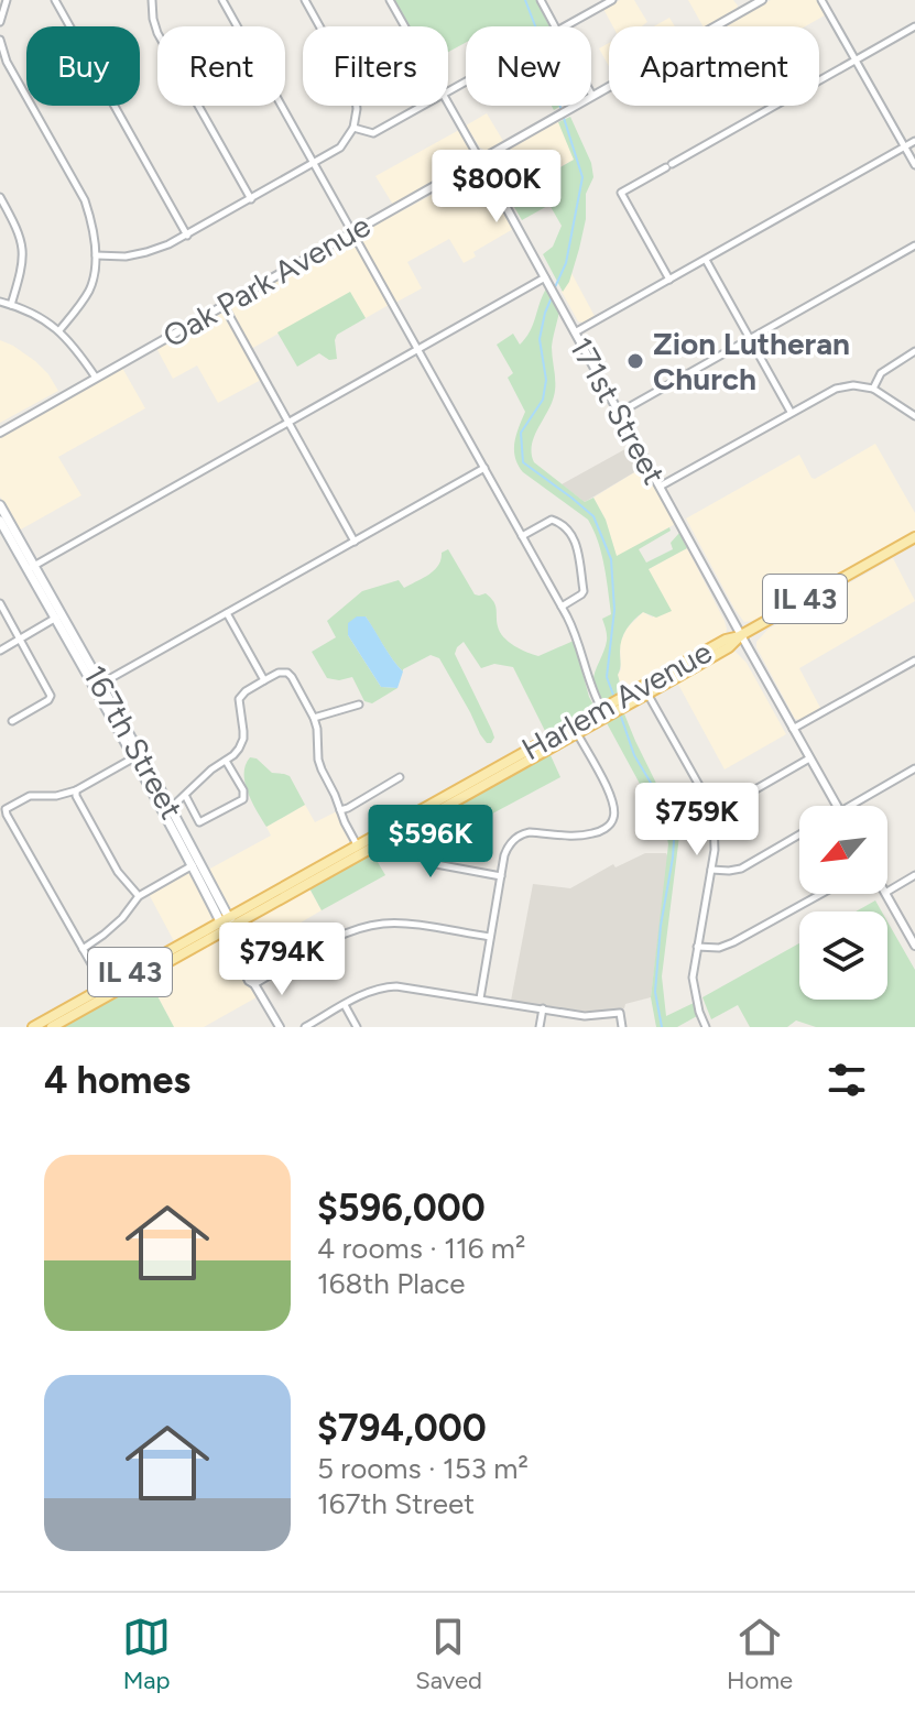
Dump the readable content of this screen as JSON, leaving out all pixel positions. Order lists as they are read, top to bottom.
{
  "streets": {
    "main road": ["IL 43", "Harlem Avenue", "167th Street"],
    "street": ["Oak Park Avenue", "171st Street"]
  },
  "crossings": [
    ["Oak Park Avenue", "171st Street"],
    ["171st Street", "Harlem Avenue"],
    ["Harlem Avenue", "167th Street"]
  ],
  "places": ["Zion Lutheran Church"],
  "north": "bottom left",
  "page": {
    "chip": [
      "Buy",
      "Rent",
      "Filters",
      "New",
      "Apartment"
    ],
    "price": [
      "$800K",
      "$759K",
      "$596K",
      "$794K"
    ],
    "heading": "4 homes",
    "list": [
      {
        "name": "$596,000",
        "note": "4 rooms · 116 m² · 168th Place"
      },
      {
        "name": "$794,000",
        "note": "5 rooms · 153 m² · 167th Street"
      }
    ],
    "tabs": ["Map", "Saved", "Home"]
  }
}
